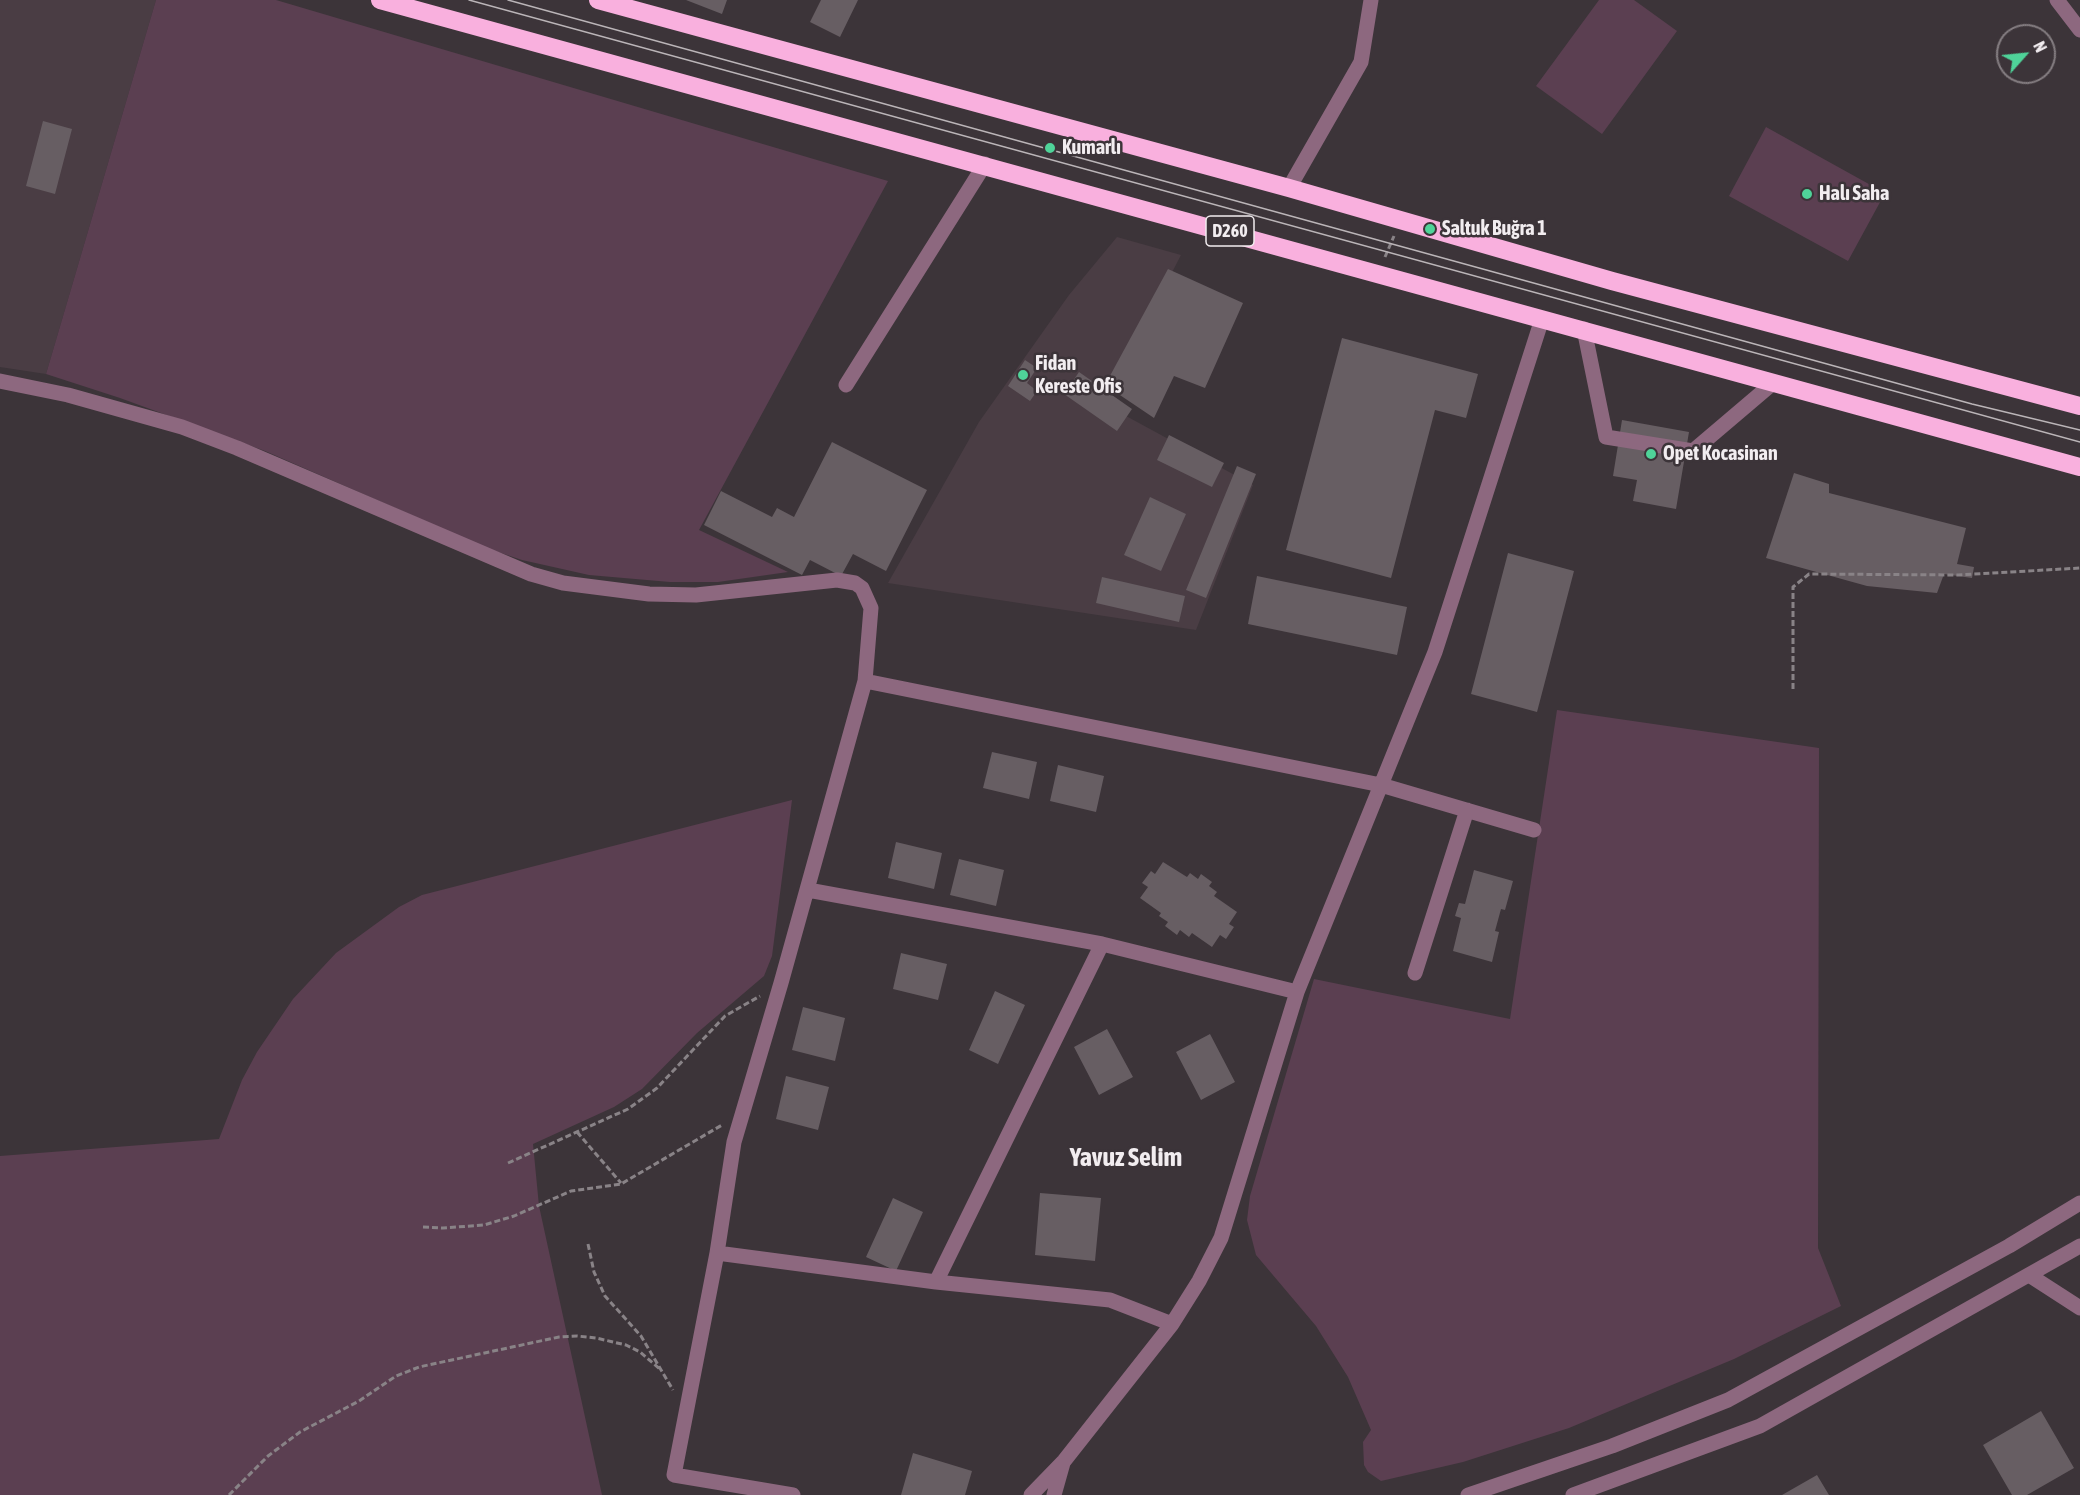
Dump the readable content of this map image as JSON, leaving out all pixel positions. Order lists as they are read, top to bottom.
{
  "streets": {
    "highway": ["D260"]
  },
  "districts": ["Yavuz Selim"],
  "places": [
    "Kumarlı",
    "Halı Saha",
    "Saltuk Buğra 1",
    "Fidan Kereste Ofis",
    "Opet Kocasinan"
  ],
  "north": "top right"
}
